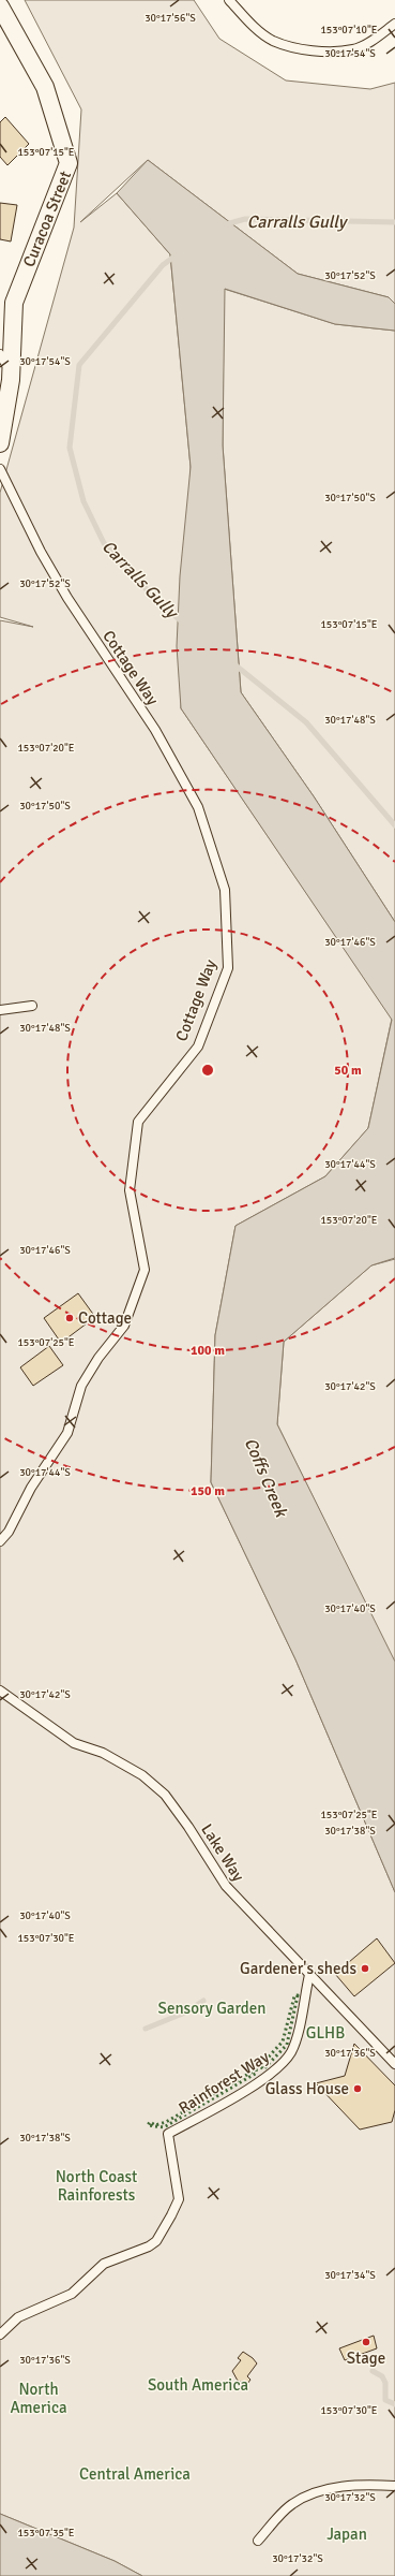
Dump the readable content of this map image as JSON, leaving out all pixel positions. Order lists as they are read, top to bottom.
{
  "streets": {
    "street": ["Curacoa Street"],
    "lane": ["Cottage Way", "Lake Way", "Rainforest Way"]
  },
  "crossings": [
    ["Lake Way", "Rainforest Way"]
  ],
  "water": ["Carralls Gully", "Coffs Creek"],
  "parks": [
    "Sensory Garden",
    "GLHB",
    "North Coast Rainforests",
    "South America",
    "North America",
    "Central America",
    "Japan"
  ],
  "places": [
    "Cottage",
    "Gardener's sheds",
    "Glass House",
    "Stage"
  ],
  "coordinates": [
    "30°17'56\"S",
    "153°07'10\"E",
    "30°17'54\"S",
    "153°07'15\"E",
    "30°17'52\"S",
    "30°17'50\"S",
    "30°17'48\"S",
    "153°07'20\"E",
    "30°17'46\"S",
    "30°17'44\"S",
    "153°07'25\"E",
    "30°17'42\"S",
    "30°17'40\"S",
    "30°17'38\"S",
    "153°07'30\"E",
    "30°17'36\"S",
    "30°17'34\"S",
    "30°17'32\"S",
    "153°07'35\"E"
  ],
  "rings": ["50 m", "100 m", "150 m"]
}
